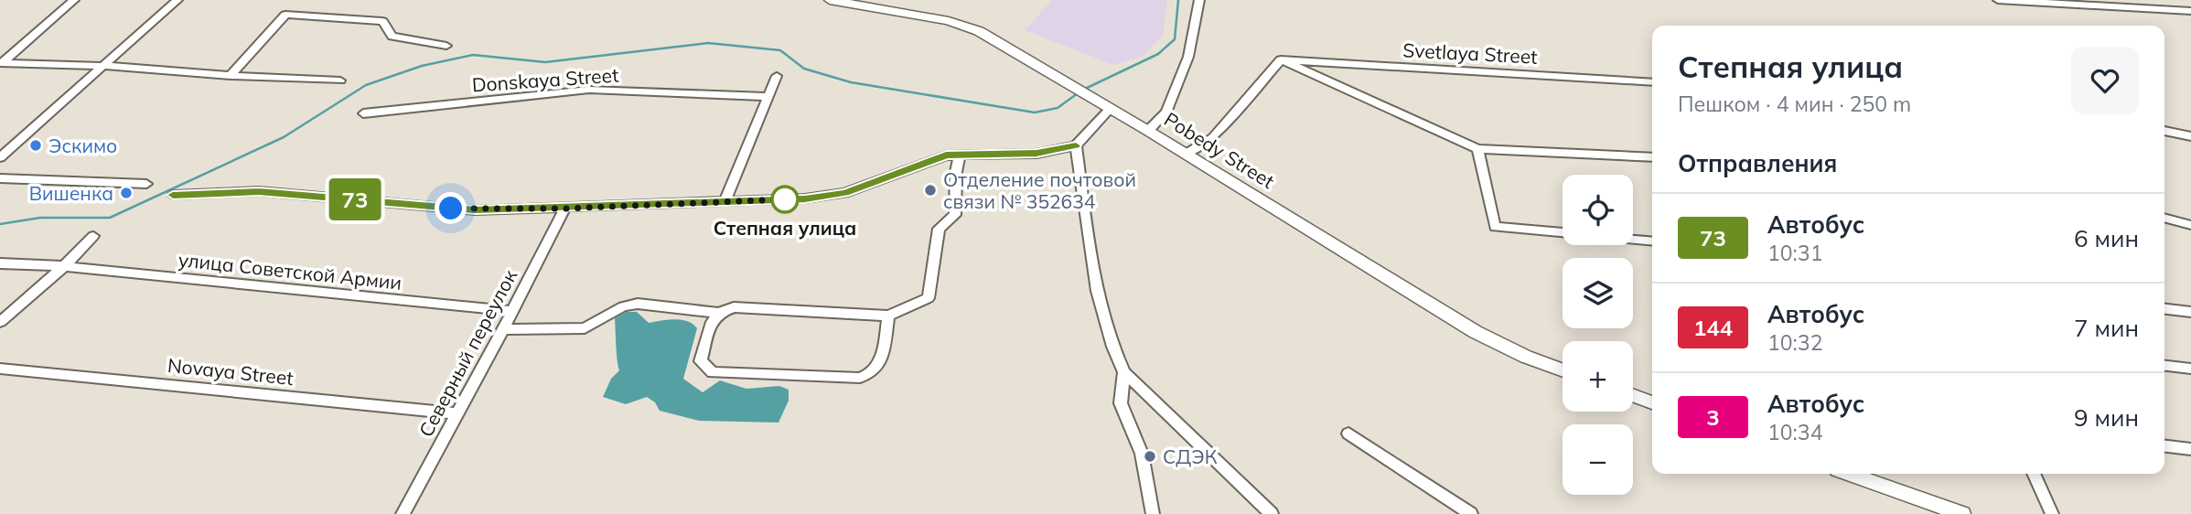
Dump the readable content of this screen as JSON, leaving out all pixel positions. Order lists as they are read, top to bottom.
{
  "streets": {
    "street": [
      "Svetlaya Street",
      "Donskaya Street",
      "Pobedy Street",
      "улица Советской Армии",
      "Северный переулок",
      "Novaya Street"
    ]
  },
  "crossings": [
    ["улица Советской Армии", "Северный переулок"],
    ["Северный переулок", "Novaya Street"]
  ],
  "places": [
    "Эскимо",
    "Отделение почтовой связи № 352634",
    "Вишенка",
    "Степная улица",
    "СДЭК"
  ],
  "lines": ["bus line 73"],
  "page": {
    "on_map": "73",
    "heading": [
      ["Степная улица", "Пешком · 4 мин · 250 m"],
      "Отправления"
    ],
    "map_buttons": ["+", "−"],
    "list": [
      {
        "mark": "73",
        "name": "Автобус",
        "note": "10:31",
        "value": "6 мин"
      },
      {
        "mark": "144",
        "name": "Автобус",
        "note": "10:32",
        "value": "7 мин"
      },
      {
        "mark": "3",
        "name": "Автобус",
        "note": "10:34",
        "value": "9 мин"
      }
    ]
  }
}
